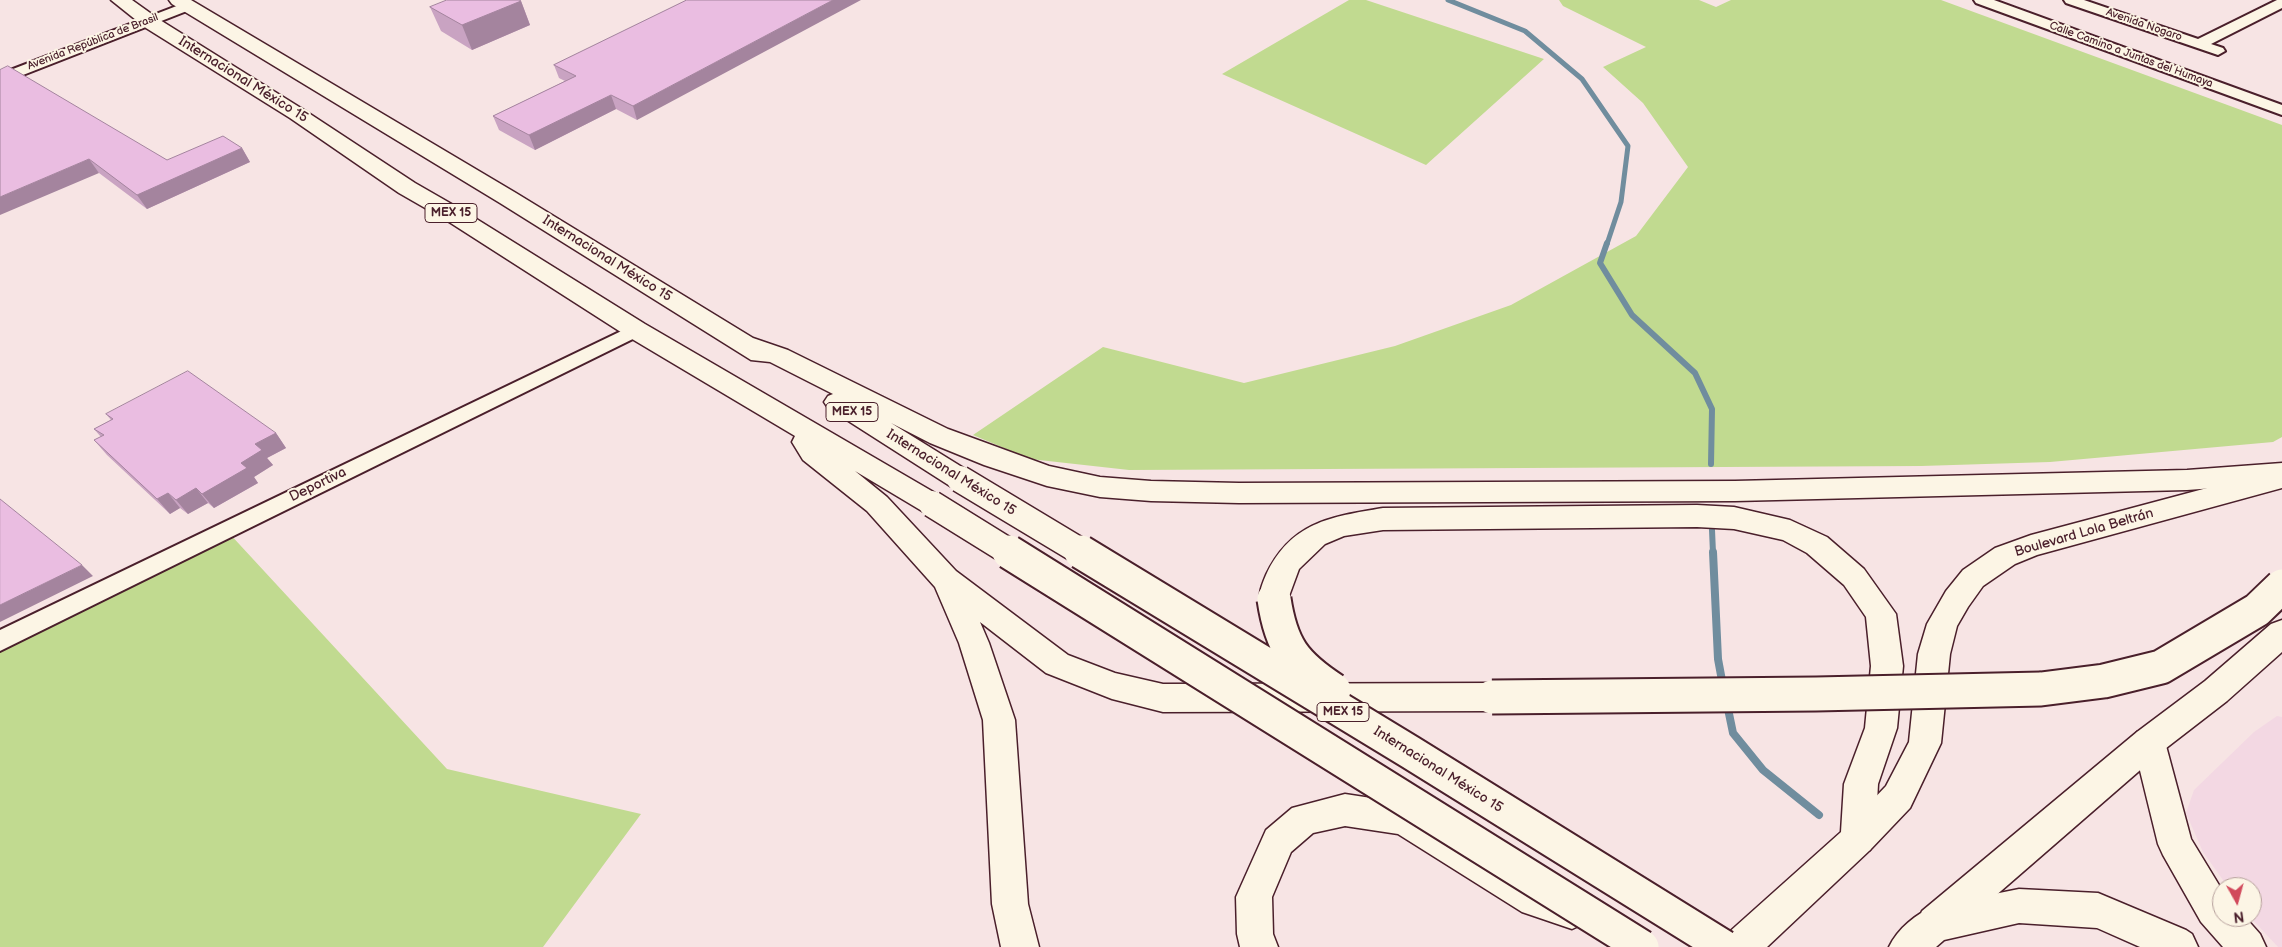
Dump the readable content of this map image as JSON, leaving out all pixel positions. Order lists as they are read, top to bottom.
{
  "streets": {
    "main road": ["Internacional México 15", "MEX 15", "Boulevard Lola Beltrán"],
    "street": [
      "Avenida Nogaro",
      "Avenida República de Brasil",
      "Calle Camino a Juntas del Humaya",
      "Deportiva"
    ]
  },
  "crossings": [
    ["Avenida República de Brasil", "Internacional México 15"],
    ["Internacional México 15", "Deportiva"]
  ],
  "north": "bottom"
}
